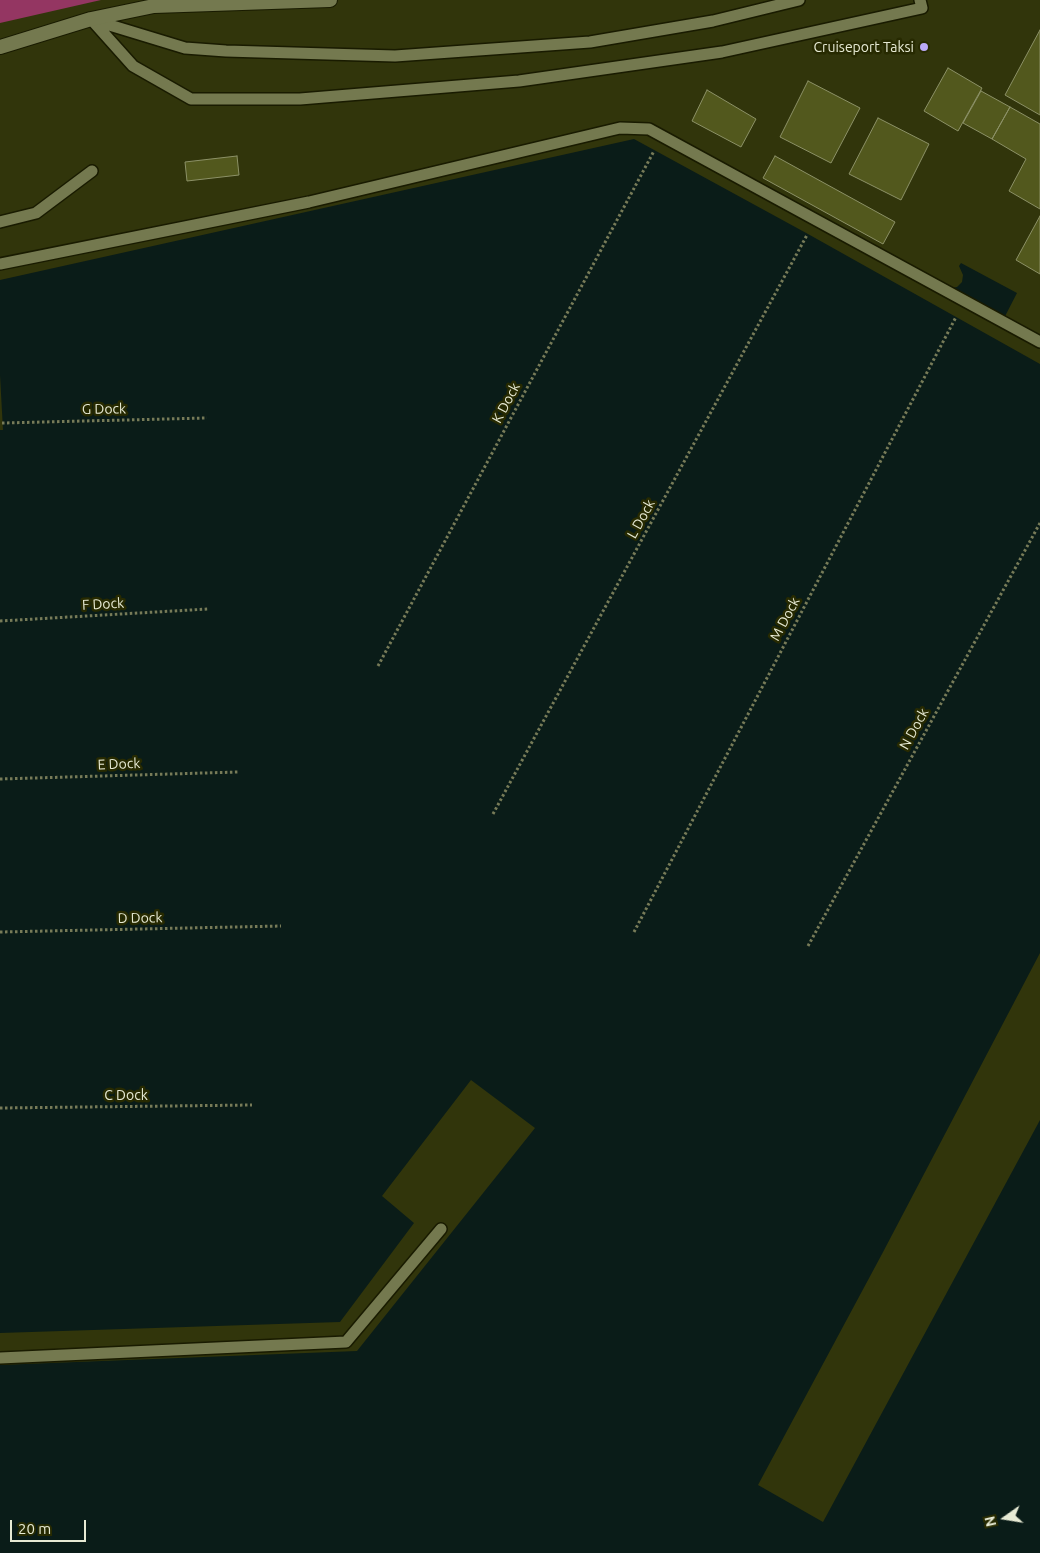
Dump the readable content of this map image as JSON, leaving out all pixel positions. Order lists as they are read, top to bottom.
{
  "streets": {
    "path": [
      "K Dock",
      "G Dock",
      "L Dock",
      "F Dock",
      "M Dock",
      "N Dock",
      "E Dock",
      "D Dock",
      "C Dock"
    ]
  },
  "places": ["Cruiseport Taksi"],
  "scale_bar": "20 m",
  "north": "left"
}
